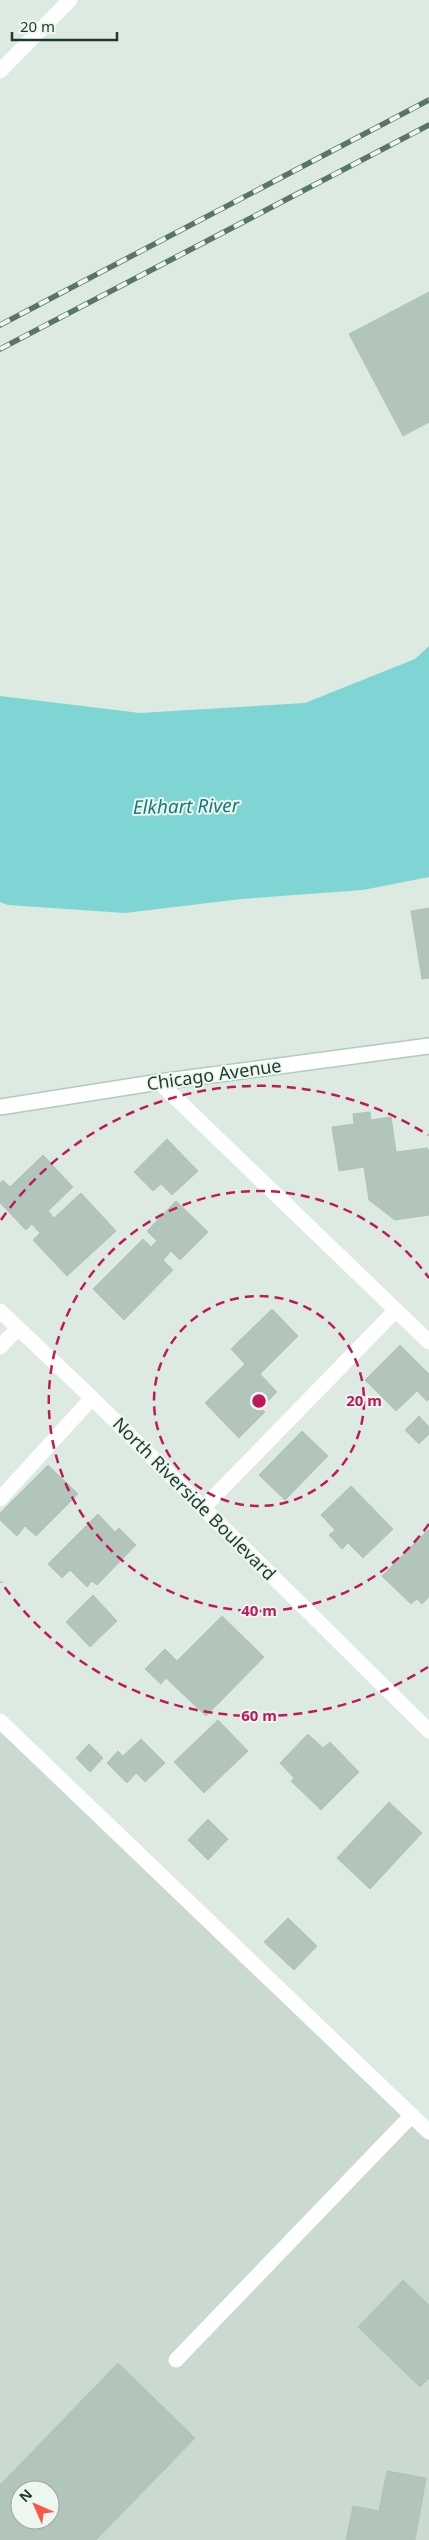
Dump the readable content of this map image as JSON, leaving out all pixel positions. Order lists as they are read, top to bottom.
{
  "streets": {
    "street": ["Chicago Avenue", "North Riverside Boulevard"]
  },
  "water": ["Elkhart River"],
  "scale_bar": "20 m",
  "north": "top left",
  "rings": ["20 m", "40 m", "60 m"]
}
